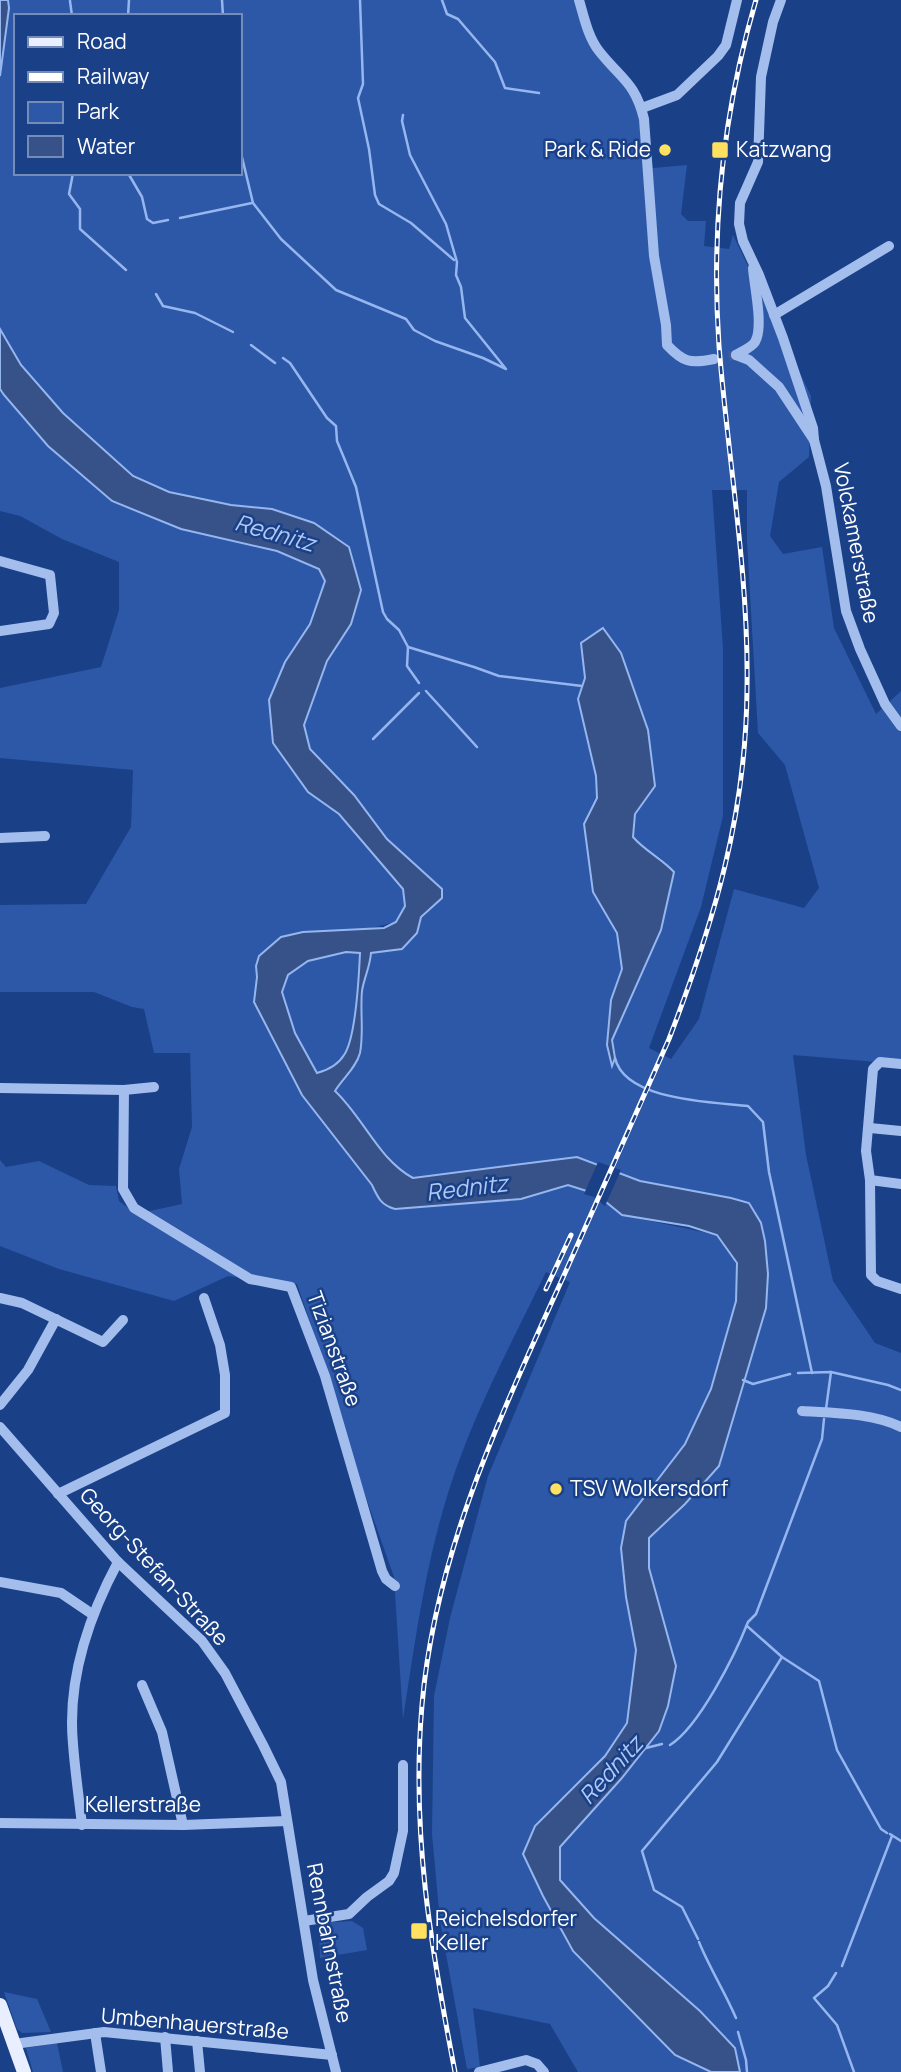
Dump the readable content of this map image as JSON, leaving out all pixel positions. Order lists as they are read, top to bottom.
{
  "streets": {
    "street": [
      "Volckamerstraße",
      "Tizianstraße",
      "Georg-Stefan-Straße",
      "Kellerstraße",
      "Rennbahnstraße",
      "Umbenhauerstraße"
    ]
  },
  "crossings": [
    ["Georg-Stefan-Straße", "Kellerstraße"],
    ["Georg-Stefan-Straße", "Rennbahnstraße"],
    ["Kellerstraße", "Rennbahnstraße"],
    ["Rennbahnstraße", "Umbenhauerstraße"]
  ],
  "water": ["Rednitz"],
  "places": {
    "other": ["Park & Ride", "TSV Wolkersdorf"],
    "transit": ["Katzwang", "Reichelsdorfer Keller"]
  },
  "legend": [
    "Road",
    "Railway",
    "Park",
    "Water"
  ]
}
